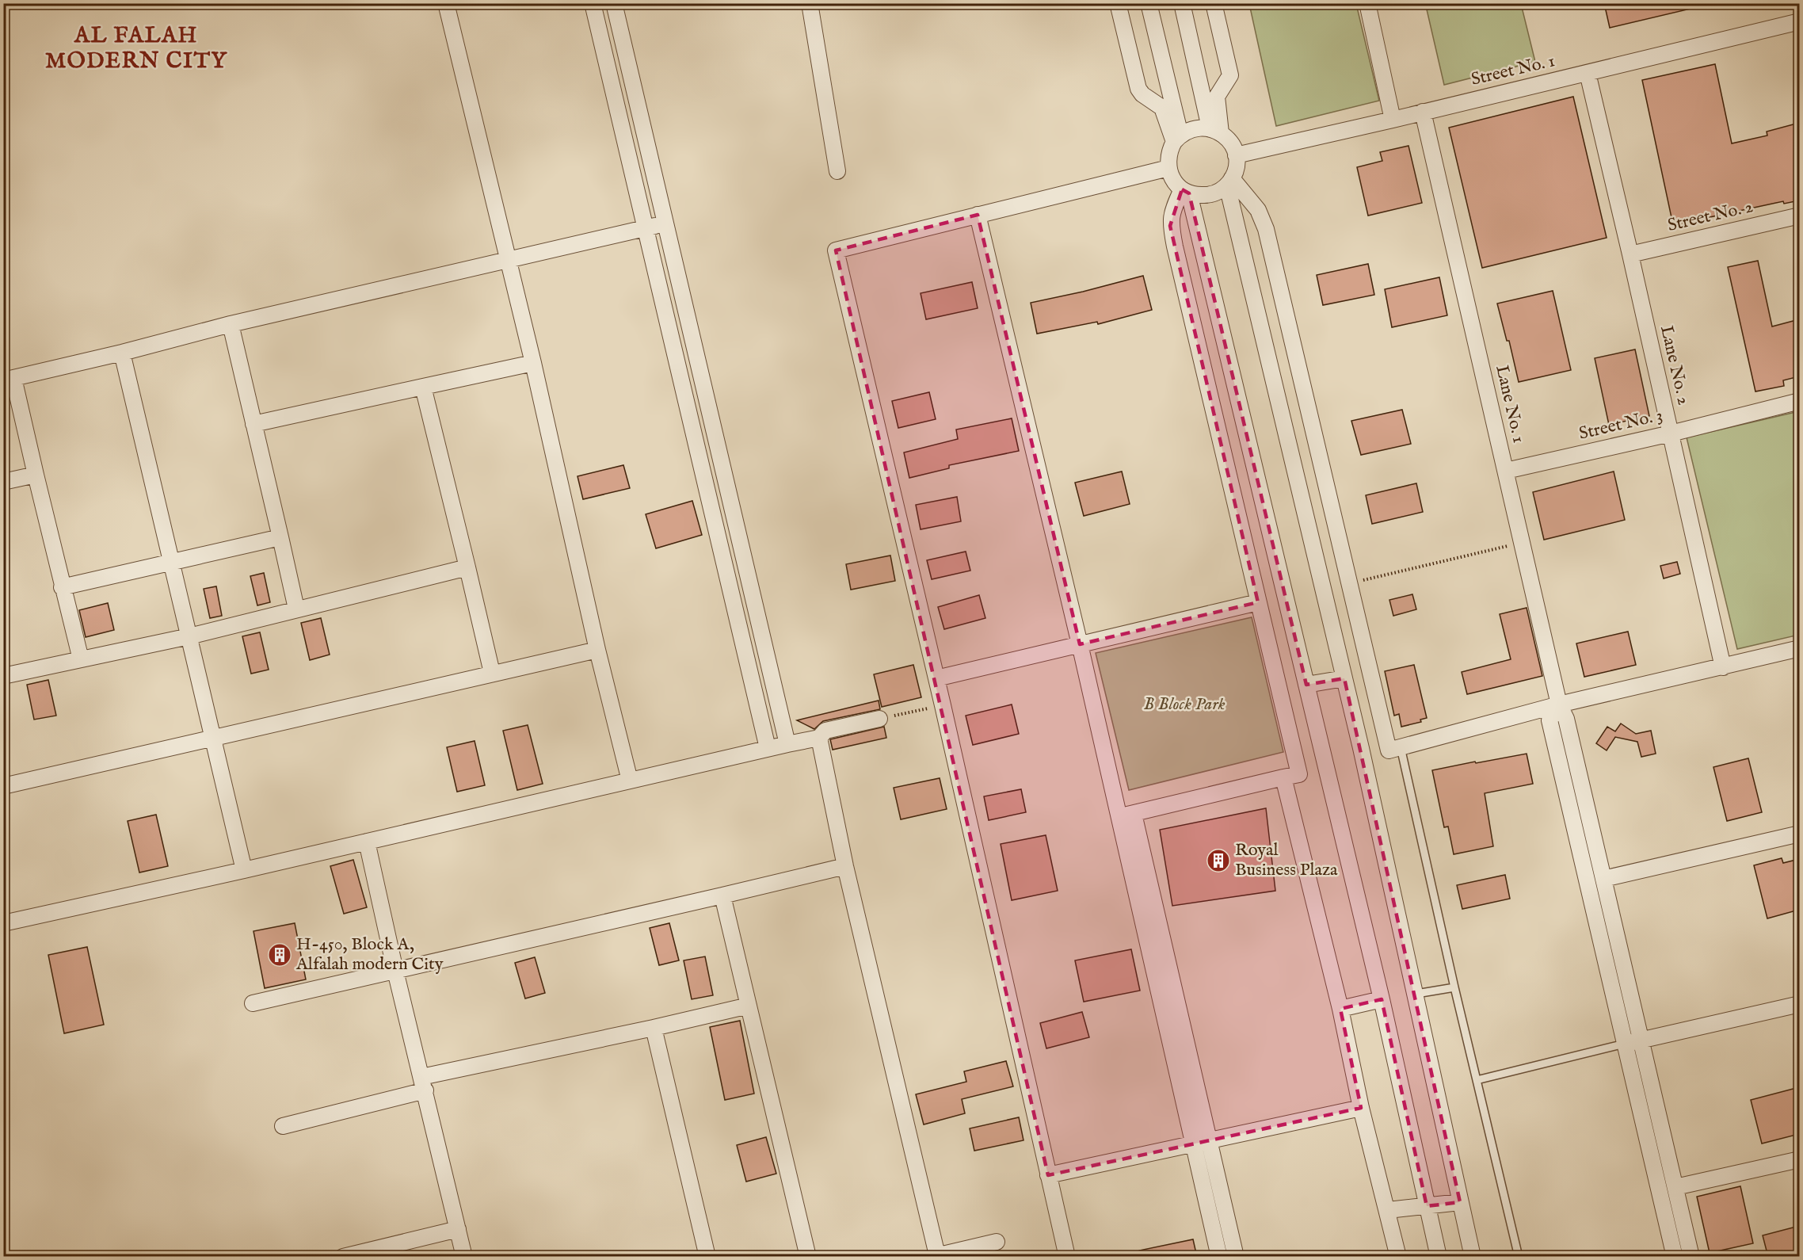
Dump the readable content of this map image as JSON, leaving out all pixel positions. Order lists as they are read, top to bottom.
{
  "streets": {
    "street": [
      "Street No. 1",
      "Street No. 2",
      "Lane No. 2",
      "Lane No. 1",
      "Street No. 3"
    ]
  },
  "crossings": [
    ["Street No. 1", "Lane No. 2"],
    ["Street No. 1", "Lane No. 1"],
    ["Street No. 2", "Lane No. 2"],
    ["Lane No. 2", "Street No. 3"],
    ["Lane No. 1", "Street No. 3"]
  ],
  "districts": ["AL FALAH MODERN CITY"],
  "parks": ["B Block Park"],
  "places": {
    "building": ["Royal Business Plaza", "H-450, Block A, Alfalah modern City"]
  }
}
